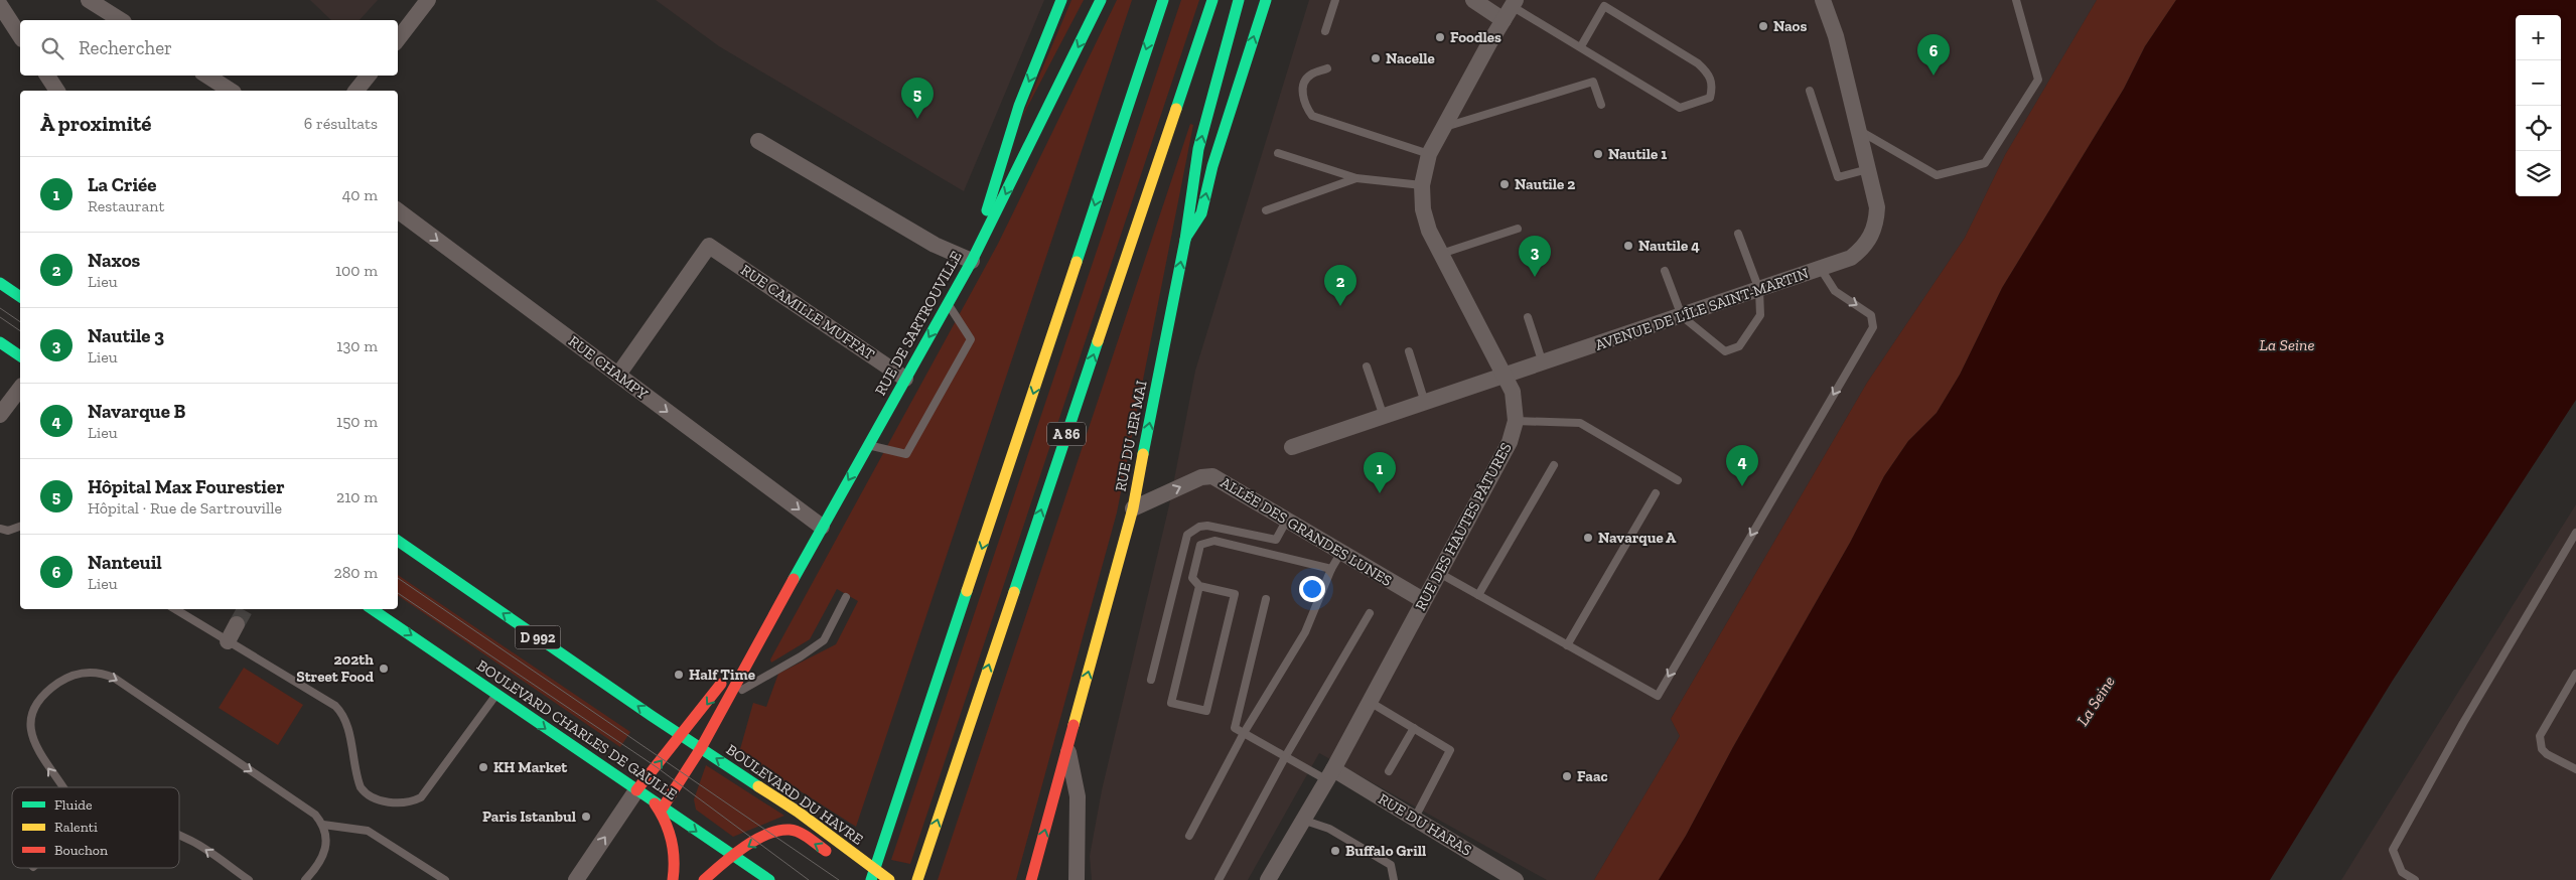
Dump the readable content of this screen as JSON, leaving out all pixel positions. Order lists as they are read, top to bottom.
{
  "streets": {
    "main road": [
      "RUE DE SARTROUVILLE",
      "A 86",
      "RUE DU 1ER MAI",
      "D 992",
      "BOULEVARD CHARLES DE GAULLE",
      "BOULEVARD DU HAVRE"
    ],
    "street": [
      "AVENUE DE L'ÎLE SAINT-MARTIN",
      "RUE CAMILLE MUFFAT",
      "RUE CHAMPY",
      "RUE DES HAUTES PÂTURES",
      "ALLÉE DES GRANDES LUNES",
      "RUE DU HARAS"
    ]
  },
  "crossings": [
    ["AVENUE DE L'ÎLE SAINT-MARTIN", "RUE DES HAUTES PÂTURES"],
    ["RUE CAMILLE MUFFAT", "RUE DE SARTROUVILLE"],
    ["RUE CAMILLE MUFFAT", "RUE CHAMPY"],
    ["RUE DE SARTROUVILLE", "RUE CHAMPY"],
    ["RUE DE SARTROUVILLE", "D 992"],
    ["RUE DE SARTROUVILLE", "BOULEVARD CHARLES DE GAULLE"],
    ["RUE DE SARTROUVILLE", "BOULEVARD DU HAVRE"],
    ["RUE DU 1ER MAI", "ALLÉE DES GRANDES LUNES"],
    ["RUE DES HAUTES PÂTURES", "ALLÉE DES GRANDES LUNES"],
    ["RUE DES HAUTES PÂTURES", "RUE DU HARAS"],
    ["D 992", "BOULEVARD DU HAVRE"]
  ],
  "one_way": ["RUE CHAMPY", "ALLÉE DES GRANDES LUNES", "BOULEVARD DU HAVRE"],
  "water": ["La Seine"],
  "places": [
    "Naos",
    "Foodles",
    "Nacelle",
    "Nautile 1",
    "Nautile 2",
    "Nautile 4",
    "Navarque A",
    "202th Street Food",
    "Half Time",
    "KH Market",
    "Faac",
    "Paris Istanbul",
    "Buffalo Grill"
  ],
  "legend": ["Fluide", "Ralenti", "Bouchon"],
  "page": {
    "map_buttons": ["+", "−"],
    "search": "Rechercher",
    "pins": [
      "6",
      "5",
      "3",
      "2",
      "4",
      "1"
    ],
    "heading": ["À proximité", "6 résultats"],
    "list": [
      {
        "mark": "1",
        "name": "La Criée",
        "note": "Restaurant",
        "value": "40 m"
      },
      {
        "mark": "2",
        "name": "Naxos",
        "note": "Lieu",
        "value": "100 m"
      },
      {
        "mark": "3",
        "name": "Nautile 3",
        "note": "Lieu",
        "value": "130 m"
      },
      {
        "mark": "4",
        "name": "Navarque B",
        "note": "Lieu",
        "value": "150 m"
      },
      {
        "mark": "5",
        "name": "Hôpital Max Fourestier",
        "note": "Hôpital · Rue de Sartrouville",
        "value": "210 m"
      },
      {
        "mark": "6",
        "name": "Nanteuil",
        "note": "Lieu",
        "value": "280 m"
      }
    ]
  }
}
